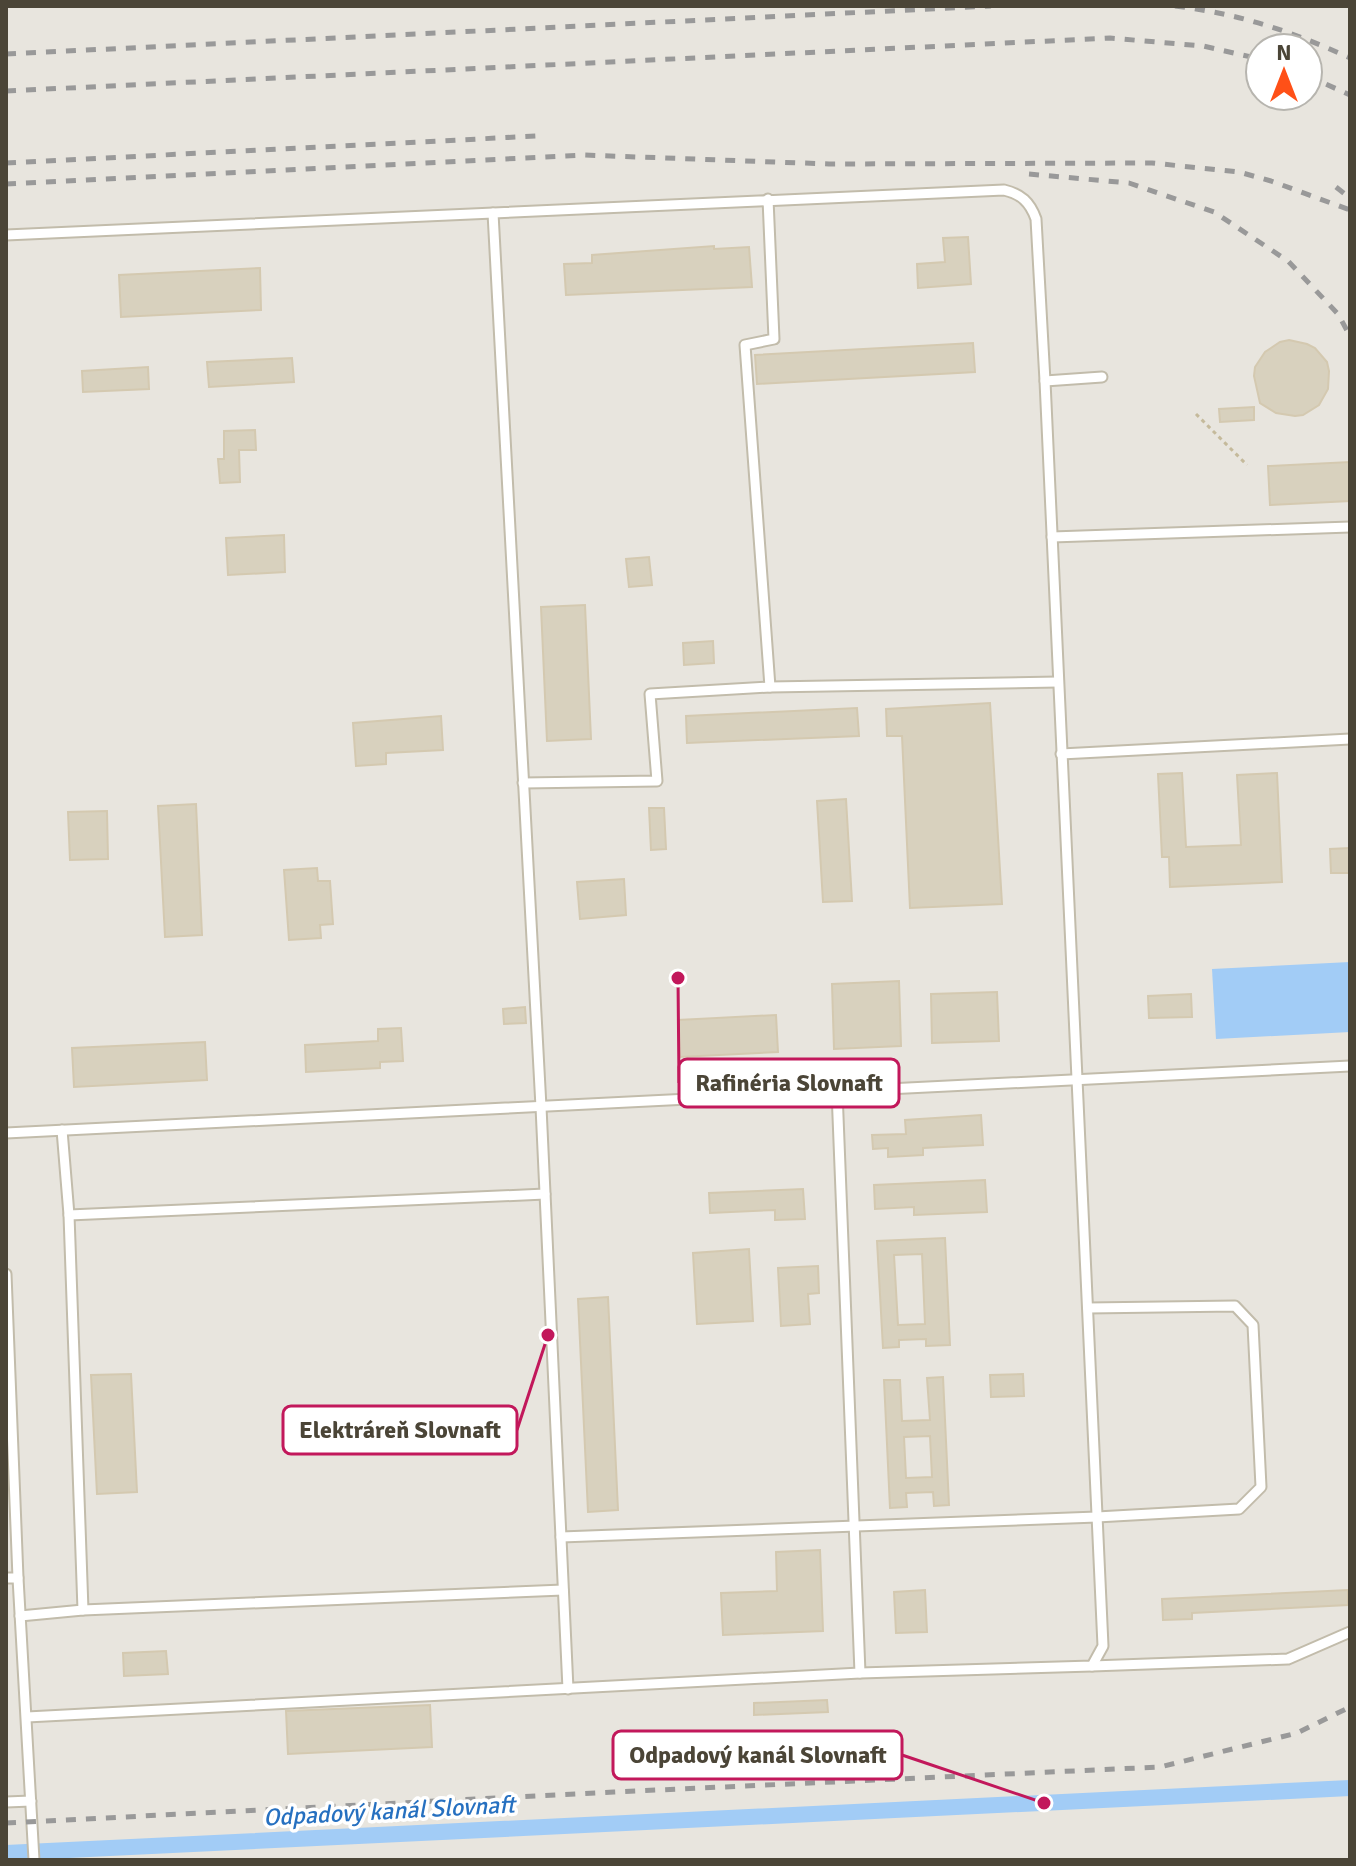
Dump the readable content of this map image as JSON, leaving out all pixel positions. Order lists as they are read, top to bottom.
{
  "water": ["Odpadový kanál Slovnaft"],
  "places": ["Rafinéria Slovnaft", "Elektráreň Slovnaft", "Odpadový kanál Slovnaft"],
  "north": "top"
}
